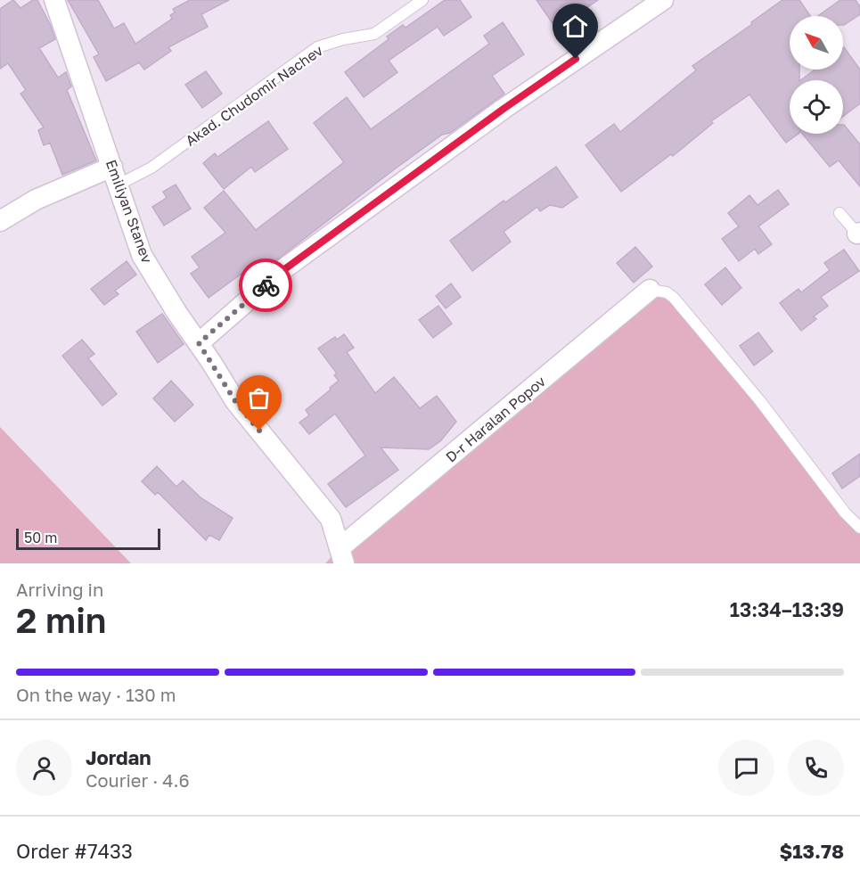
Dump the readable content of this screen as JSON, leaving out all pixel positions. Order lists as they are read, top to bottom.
{
  "streets": {
    "street": ["Emiliyan Stanev", "D-r Haralan Popov"],
    "lane": ["Akad. Chudomir Nachev"]
  },
  "crossings": [
    ["Akad. Chudomir Nachev", "Emiliyan Stanev"],
    ["Emiliyan Stanev", "D-r Haralan Popov"]
  ],
  "scale_bar": "50 m",
  "north": "top left",
  "page": {
    "scale": "50 m",
    "heading": ["2 min", "Arriving in", "13:34–13:39"],
    "panel": [
      "Jordan",
      "Courier · 4.6",
      "Order #7433",
      "$13.78"
    ],
    "bar": "On the way · 130 m"
  }
}
